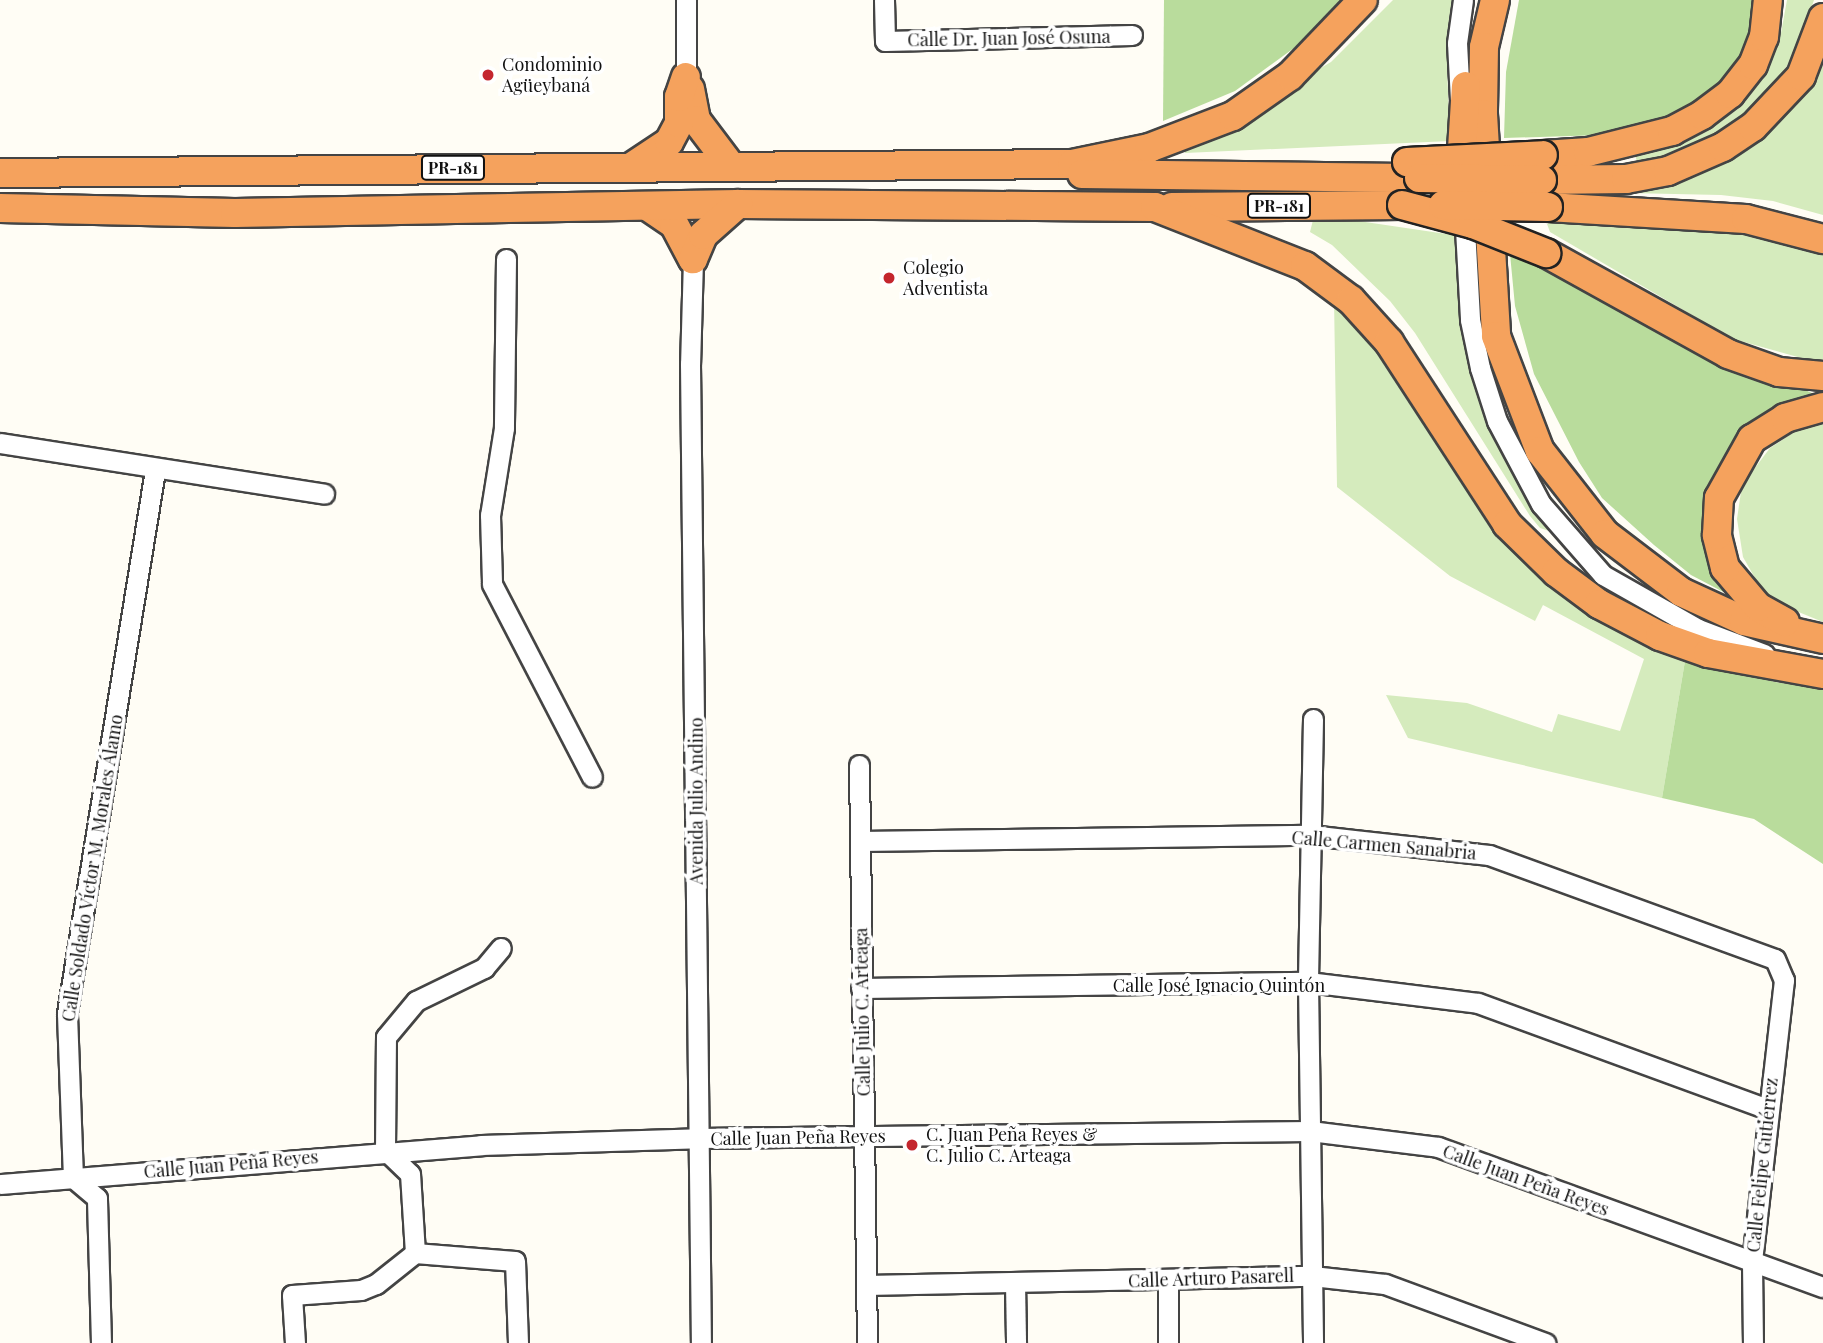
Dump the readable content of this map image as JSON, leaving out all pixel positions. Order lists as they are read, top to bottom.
{
  "streets": {
    "highway": ["PR-181"],
    "street": [
      "Calle Dr. Juan José Osuna",
      "Avenida Julio Andino",
      "Calle Carmen Sanabria",
      "Calle Soldado Víctor M. Morales Álamo",
      "Calle José Ignacio Quintón",
      "Calle Julio C. Arteaga",
      "Calle Juan Peña Reyes",
      "Calle Felipe Gutiérrez",
      "Calle Arturo Pasarell"
    ]
  },
  "crossings": [
    ["Avenida Julio Andino", "Calle Juan Peña Reyes"],
    ["Calle Carmen Sanabria", "Calle Julio C. Arteaga"],
    ["Calle Carmen Sanabria", "Calle Felipe Gutiérrez"],
    ["Calle Soldado Víctor M. Morales Álamo", "Calle Juan Peña Reyes"],
    ["Calle José Ignacio Quintón", "Calle Julio C. Arteaga"],
    ["Calle José Ignacio Quintón", "Calle Felipe Gutiérrez"],
    ["Calle Julio C. Arteaga", "Calle Juan Peña Reyes"],
    ["Calle Julio C. Arteaga", "Calle Arturo Pasarell"],
    ["Calle Juan Peña Reyes", "Calle Felipe Gutiérrez"]
  ],
  "places": ["Condominio Agüeybaná", "Colegio Adventista", "C. Juan Peña Reyes & C. Julio C. Arteaga"]
}
